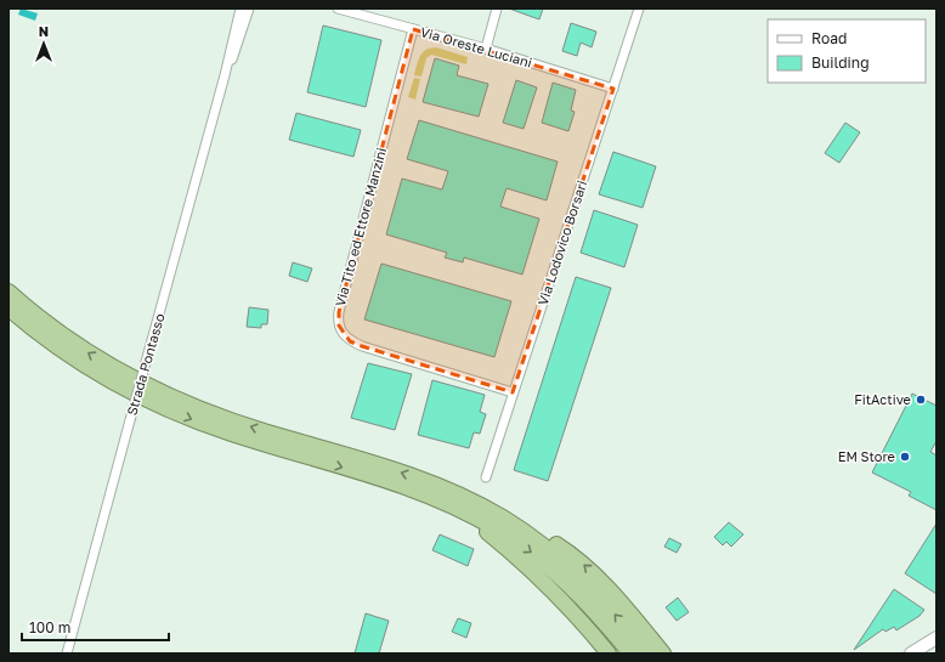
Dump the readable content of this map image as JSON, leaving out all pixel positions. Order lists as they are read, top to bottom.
{
  "streets": {
    "street": [
      "Via Oreste Luciani",
      "Via Tito ed Ettore Manzini",
      "Via Lodovico Borsari",
      "Strada Pontasso"
    ]
  },
  "crossings": [
    ["Via Oreste Luciani", "Via Tito ed Ettore Manzini"],
    ["Via Oreste Luciani", "Via Lodovico Borsari"],
    ["Via Tito ed Ettore Manzini", "Via Lodovico Borsari"]
  ],
  "places": ["FitActive", "EM Store"],
  "legend": ["Road", "Building"],
  "scale_bar": "100 m",
  "north": "top"
}
